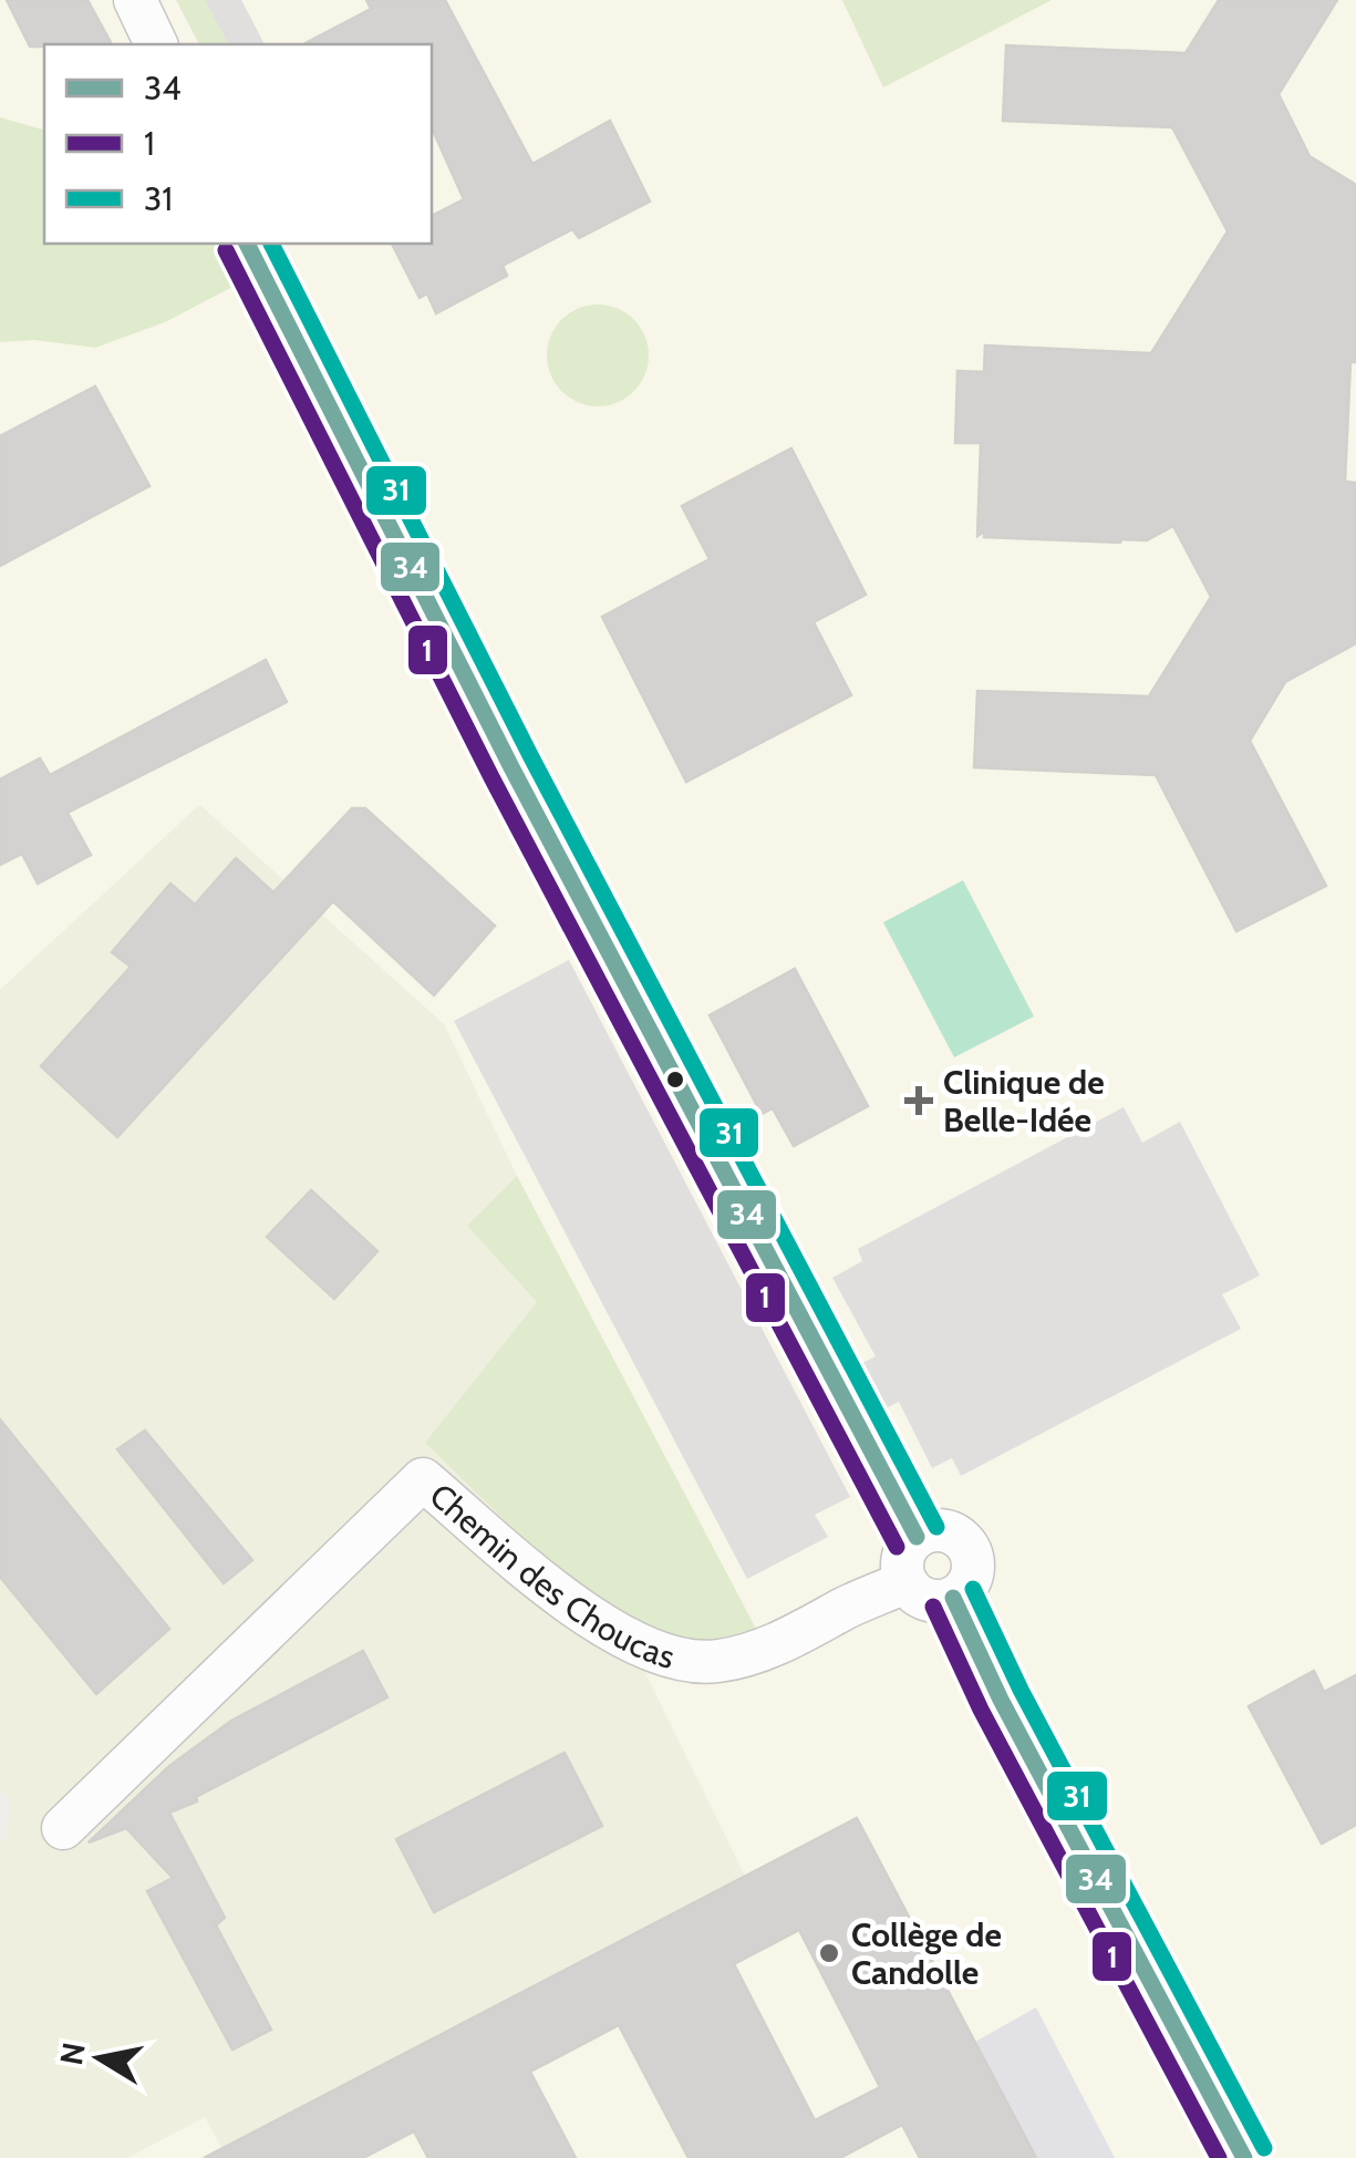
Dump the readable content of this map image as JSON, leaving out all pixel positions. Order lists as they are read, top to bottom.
{
  "streets": {
    "street": ["Chemin des Choucas"]
  },
  "places": {
    "health": ["Clinique de Belle-Idée"],
    "other": ["Collège de Candolle"]
  },
  "lines": ["transit line 34", "transit line 31", "transit line 1"],
  "legend": ["34", "1", "31"],
  "north": "left"
}
